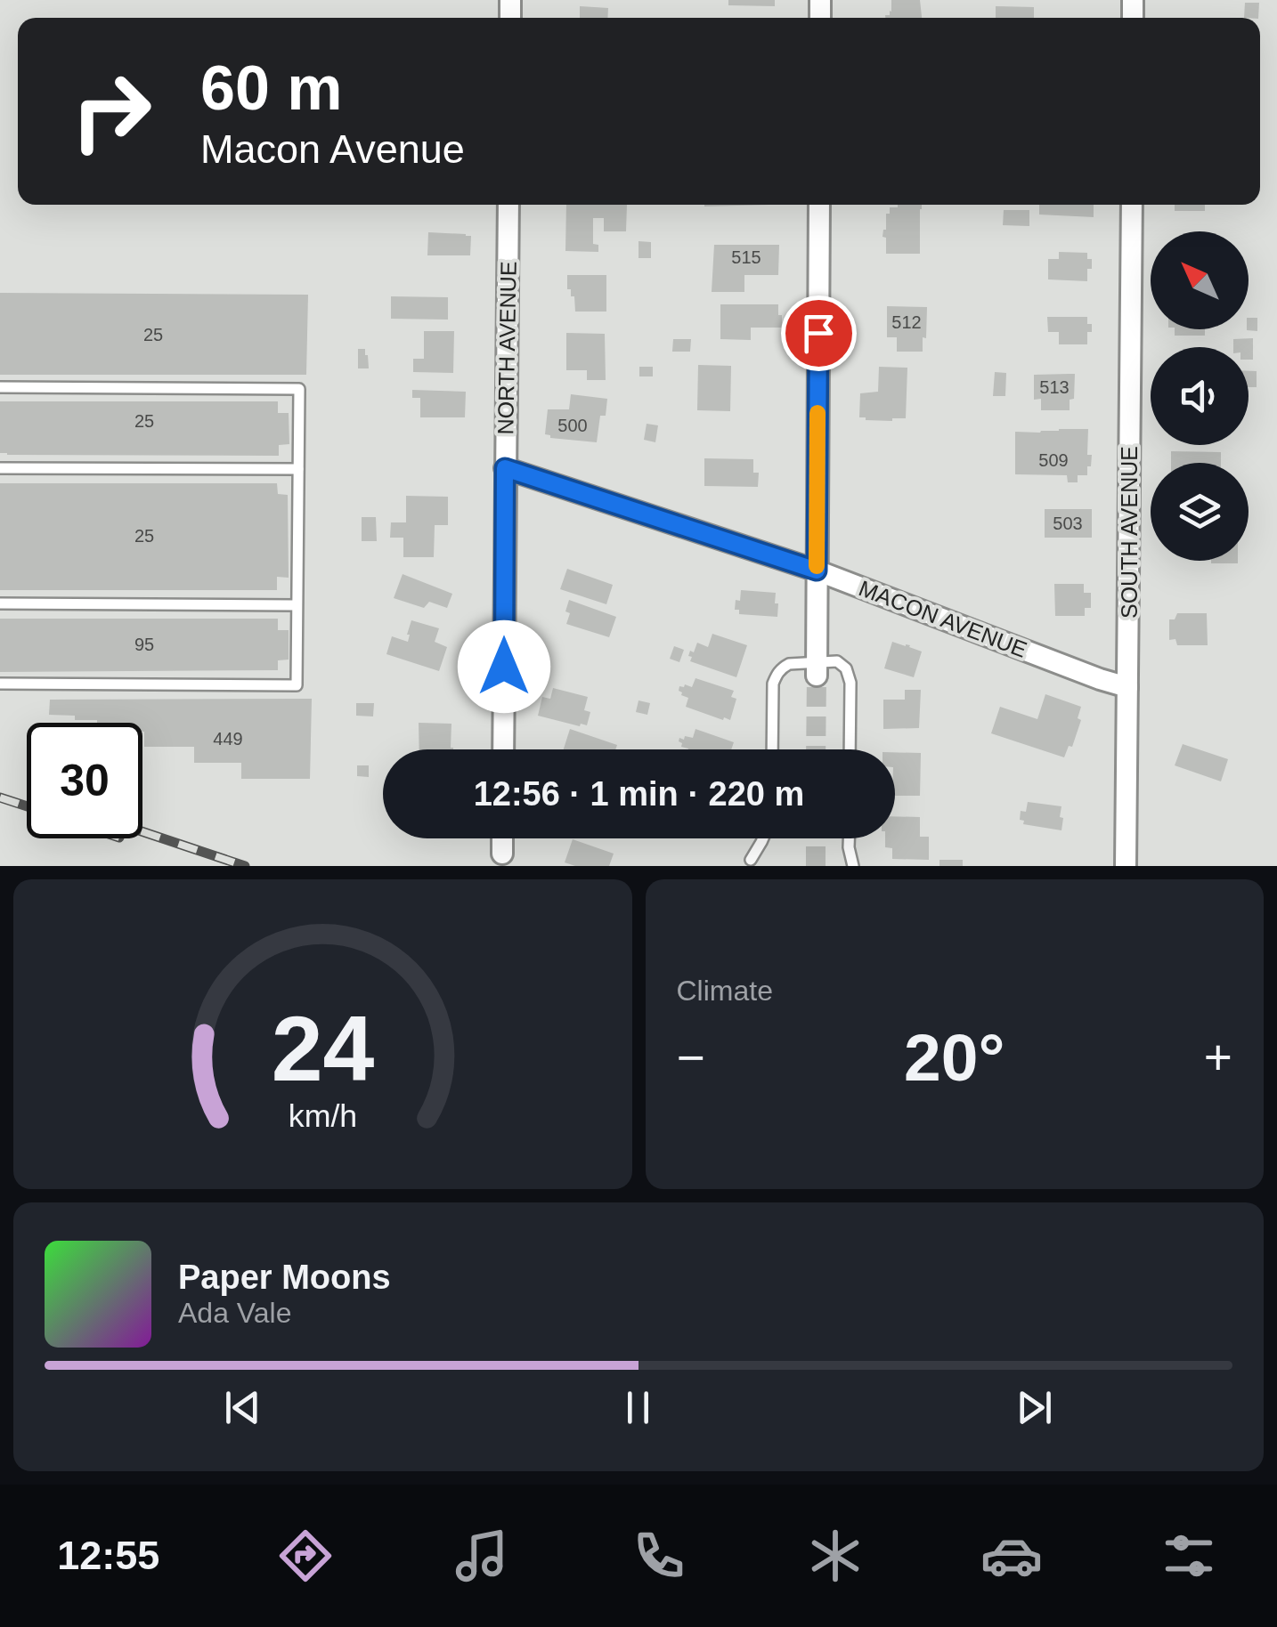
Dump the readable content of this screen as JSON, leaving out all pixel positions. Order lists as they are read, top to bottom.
{
  "streets": {
    "street": ["NORTH AVENUE", "SOUTH AVENUE", "MACON AVENUE"]
  },
  "crossings": [
    ["NORTH AVENUE", "MACON AVENUE"],
    ["SOUTH AVENUE", "MACON AVENUE"]
  ],
  "house_numbers": [
    "515",
    "512",
    "25",
    "513",
    "25",
    "500",
    "509",
    "503",
    "25",
    "95",
    "449"
  ],
  "north": "top left",
  "page": {
    "turn": ["60 m", "Macon Avenue"],
    "limit": "30",
    "trip": "12:56 · 1 min · 220 m",
    "tile": "Climate",
    "heat": ["−", "20°", "+"],
    "song": ["Paper Moons", "Ada Vale"],
    "tabs": "12:55",
    "gauge": ["24", "km/h"]
  }
}
